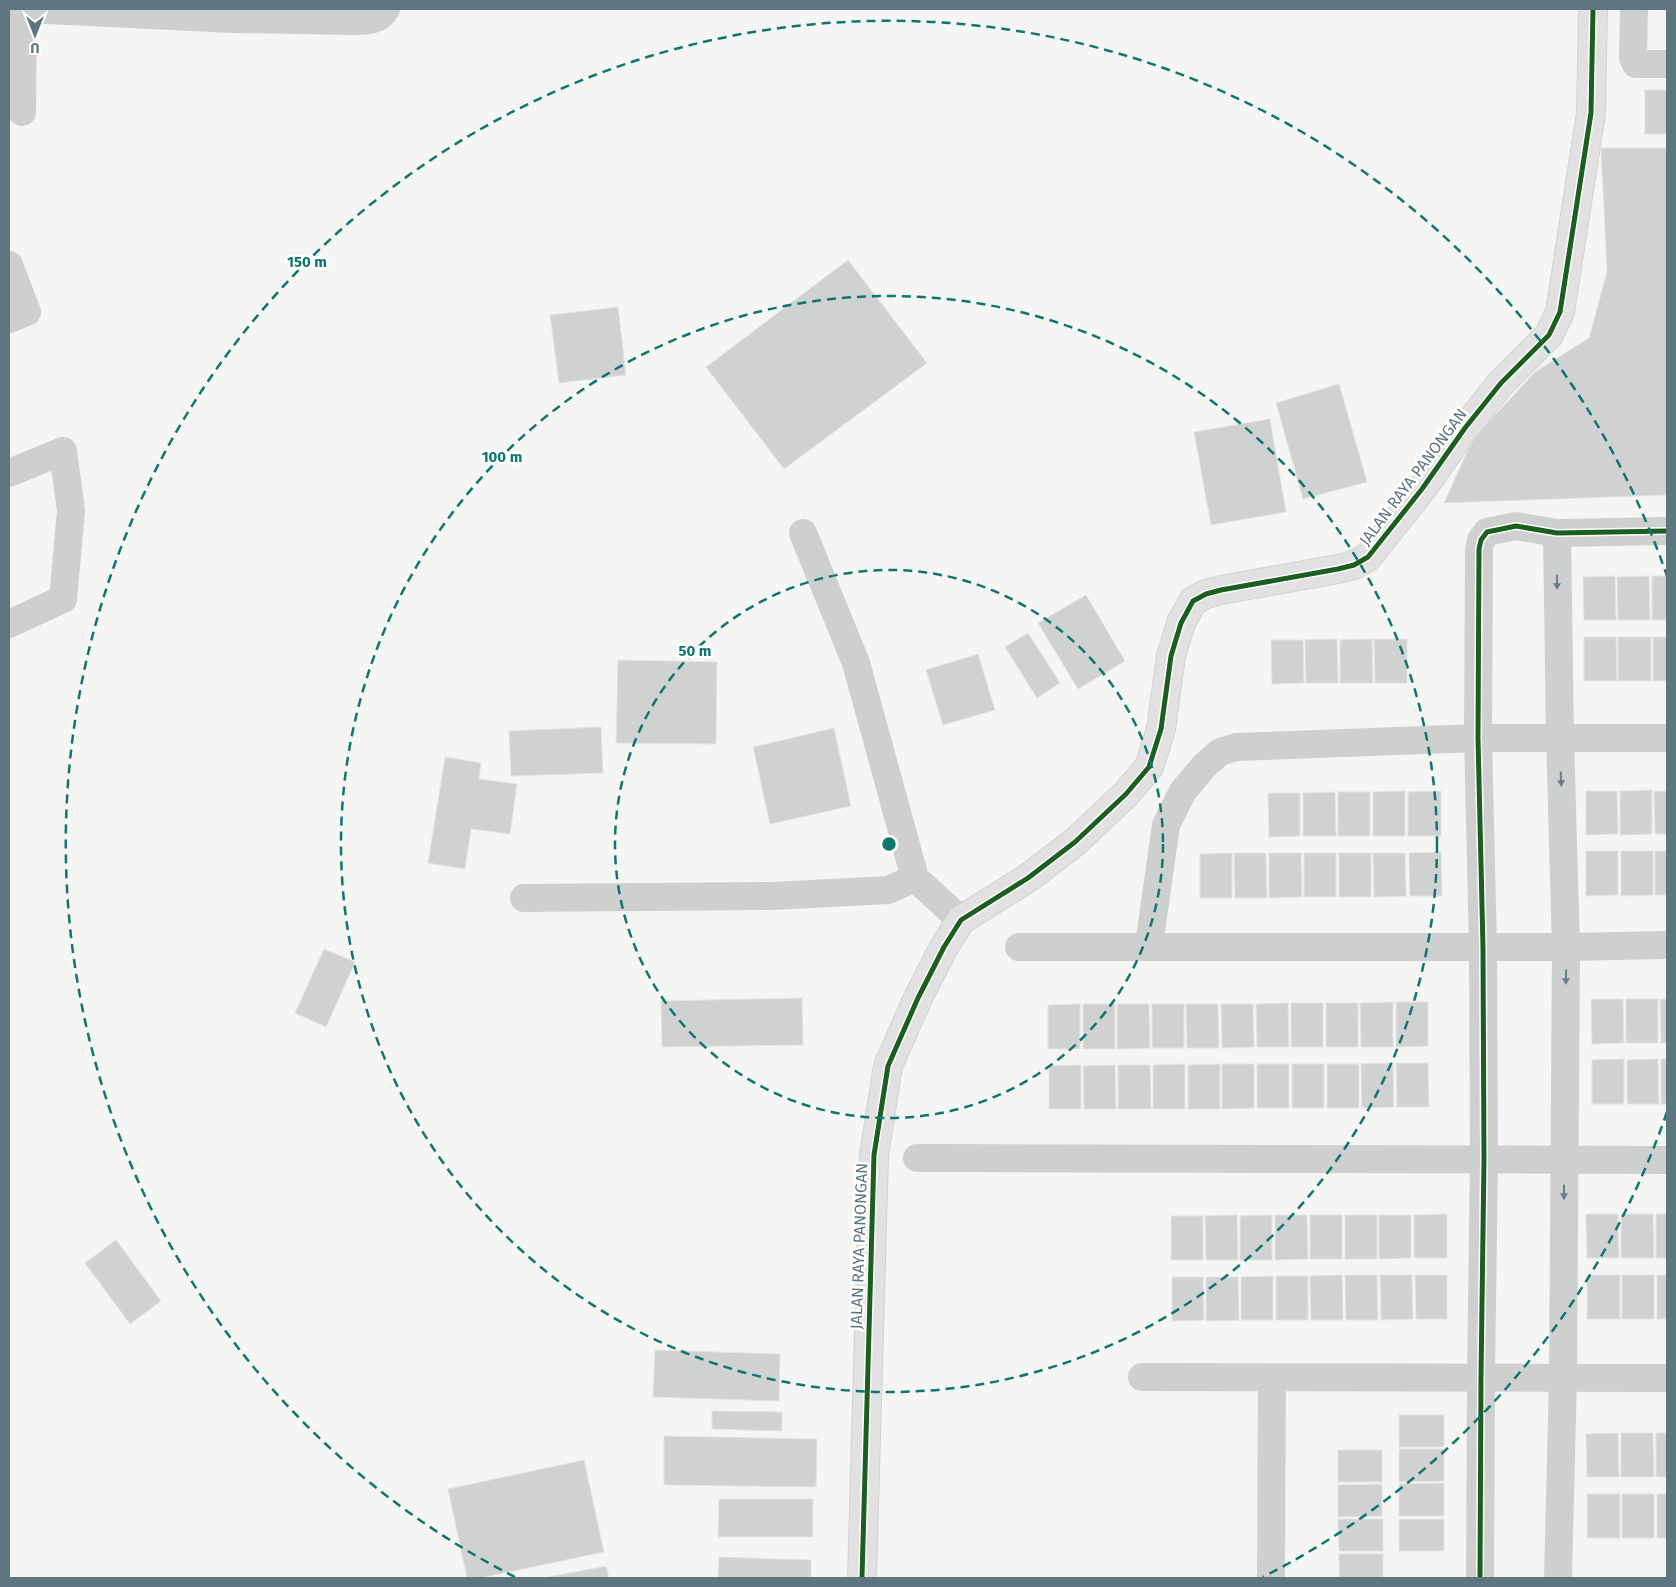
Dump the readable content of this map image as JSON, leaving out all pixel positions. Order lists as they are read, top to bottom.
{
  "streets": {
    "street": ["JALAN RAYA PANONGAN"]
  },
  "north": "bottom",
  "rings": ["150 m", "100 m", "50 m"]
}
